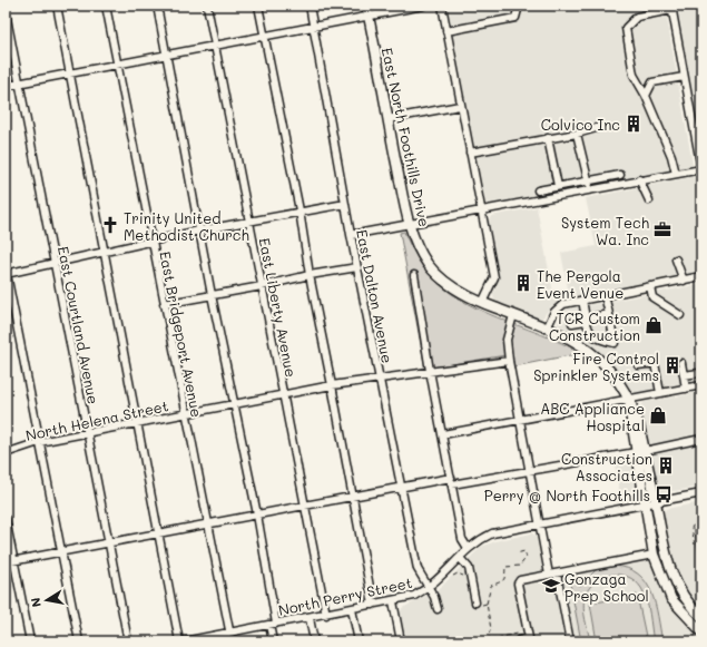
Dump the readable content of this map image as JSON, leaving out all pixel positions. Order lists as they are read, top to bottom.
{
  "streets": {
    "main road": ["East North Foothills Drive"],
    "street": [
      "East Dalton Avenue",
      "East Liberty Avenue",
      "East Courtland Avenue",
      "East Bridgeport Avenue",
      "North Helena Street",
      "North Perry Street"
    ]
  },
  "crossings": [
    ["East North Foothills Drive", "North Perry Street"],
    ["East Dalton Avenue", "North Helena Street"],
    ["East Dalton Avenue", "North Perry Street"],
    ["East Liberty Avenue", "North Helena Street"],
    ["East Liberty Avenue", "North Perry Street"],
    ["East Courtland Avenue", "North Helena Street"],
    ["East Bridgeport Avenue", "North Helena Street"],
    ["East Bridgeport Avenue", "North Perry Street"]
  ],
  "places": {
    "building": [
      "Colvico Inc",
      "The Pergola Event Venue",
      "Fire Control Sprinkler Systems",
      "Construction Associates"
    ],
    "church": ["Trinity United Methodist Church"],
    "office": ["System Tech Wa. Inc"],
    "shop": ["TCR Custom Construction", "ABC Appliance Hospital"],
    "bus stop": ["Perry @ North Foothills"],
    "school or university": ["Gonzaga Prep School"]
  },
  "north": "left"
}
